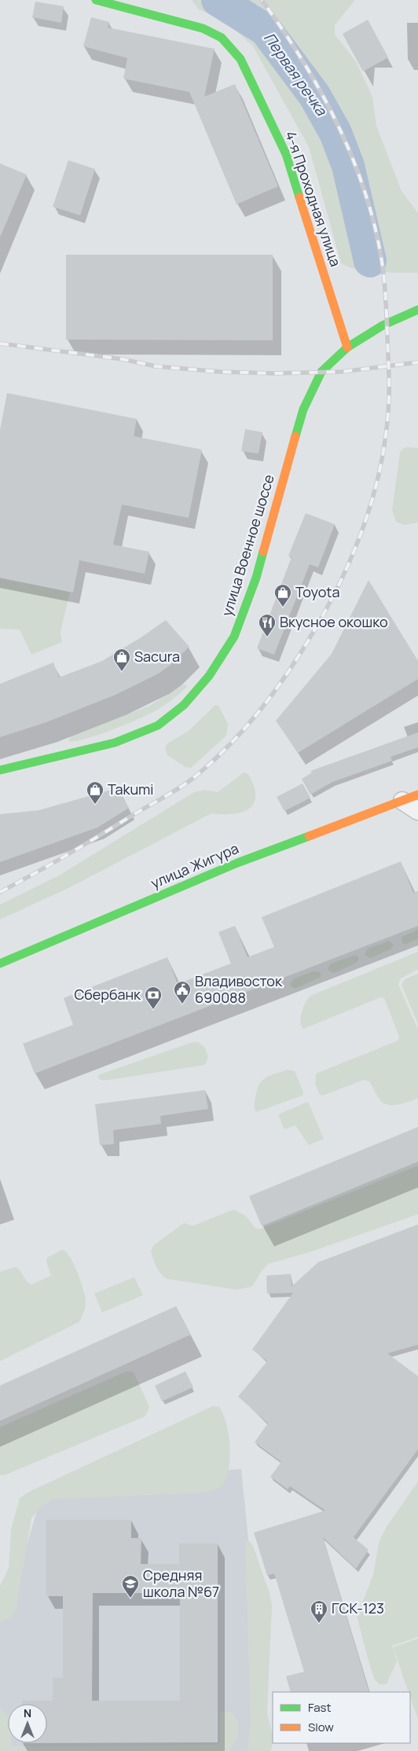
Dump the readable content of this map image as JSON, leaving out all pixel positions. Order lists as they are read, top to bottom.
{
  "streets": {
    "main road": ["4-я Проходная улица", "улица Военное шоссе", "улица Жигура"]
  },
  "crossings": [
    ["4-я Проходная улица", "улица Военное шоссе"]
  ],
  "water": ["Первая речка"],
  "places": {
    "shop": ["Toyota", "Sacura", "Takumi"],
    "restaurant": ["Вкусное окошко"],
    "public building": ["Владивосток 690088"],
    "bank": ["Сбербанк"],
    "school or university": ["Средняя школа №67"],
    "building": ["ГСК-123"]
  },
  "legend": ["Fast", "Slow"],
  "north": "top"
}
